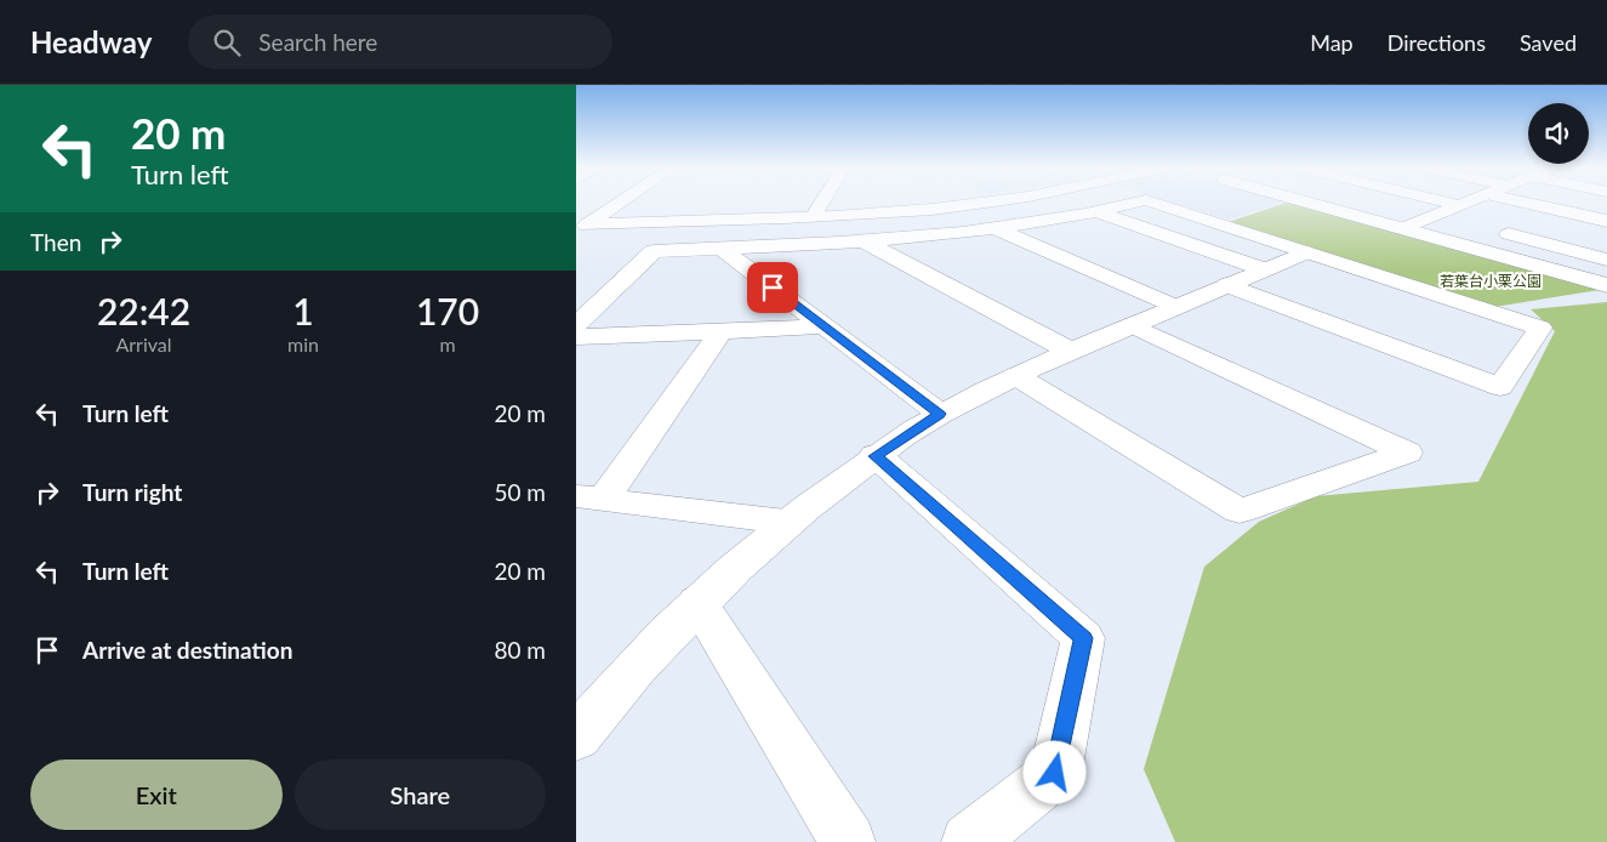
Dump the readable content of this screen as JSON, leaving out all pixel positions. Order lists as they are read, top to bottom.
{
  "parks": ["若葉台小栗公園"],
  "page": {
    "header": "Headway",
    "search": "Search here",
    "nav": ["Map", "Directions", "Saved"],
    "turn": ["20 m", "Turn left"],
    "then": "Then",
    "eta": [
      "22:42",
      "Arrival",
      "1",
      "min",
      "170",
      "m"
    ],
    "list": [
      {
        "name": "Turn left",
        "value": "20 m"
      },
      {
        "name": "Turn right",
        "value": "50 m"
      },
      {
        "name": "Turn left",
        "value": "20 m"
      },
      {
        "name": "Arrive at destination",
        "value": "80 m"
      }
    ],
    "buttons": ["Exit", "Share"]
  }
}
